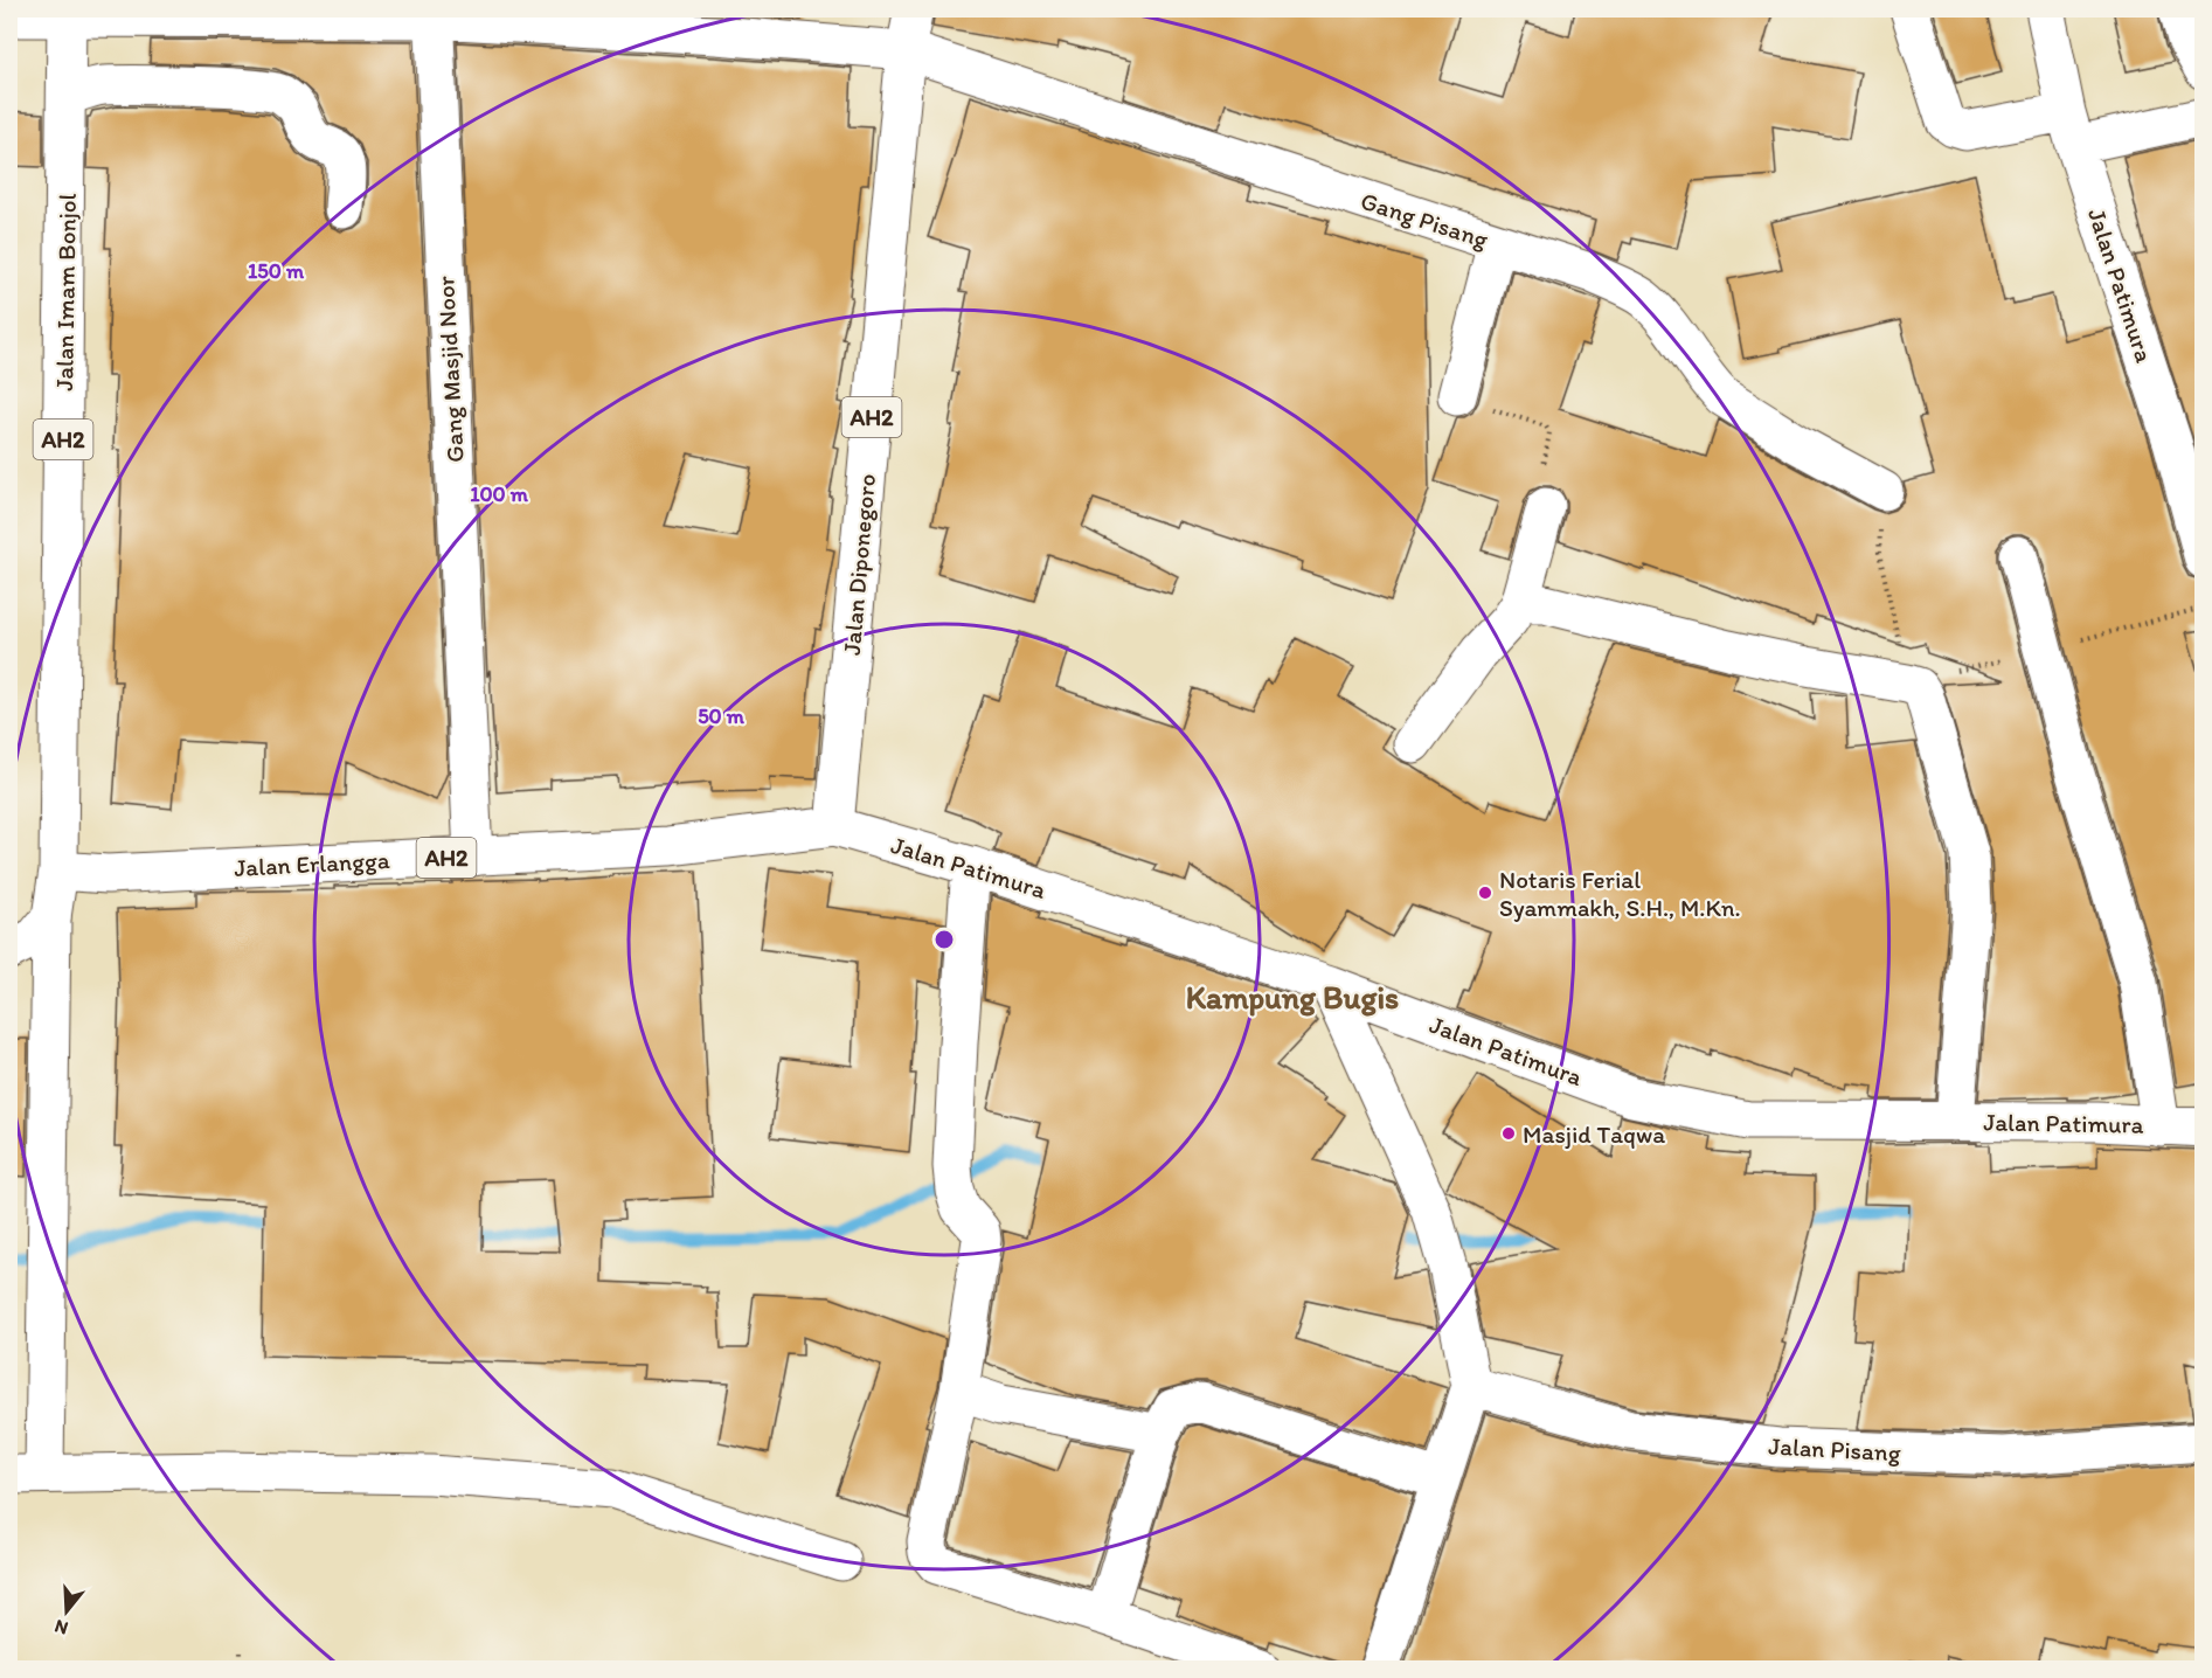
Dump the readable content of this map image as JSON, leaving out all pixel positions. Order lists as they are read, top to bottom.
{
  "streets": {
    "main road": [
      "Gang Pisang",
      "Jalan Patimura",
      "Jalan Imam Bonjol",
      "Gang Masjid Noor",
      "AH2",
      "Jalan Diponegoro",
      "Jalan Erlangga",
      "Jalan Pisang"
    ]
  },
  "crossings": [
    ["Gang Pisang", "Jalan Imam Bonjol"],
    ["Gang Pisang", "Gang Masjid Noor"],
    ["Gang Pisang", "Jalan Diponegoro"],
    ["Jalan Patimura", "Jalan Diponegoro"],
    ["Jalan Patimura", "Jalan Erlangga"],
    ["Jalan Imam Bonjol", "Jalan Erlangga"],
    ["Gang Masjid Noor", "Jalan Erlangga"],
    ["Jalan Diponegoro", "Jalan Erlangga"]
  ],
  "districts": ["Kampung Bugis"],
  "places": ["Notaris Ferial Syammakh, S.H., M.Kn.", "Masjid Taqwa"],
  "north": "bottom",
  "rings": ["150 m", "100 m", "50 m"]
}
